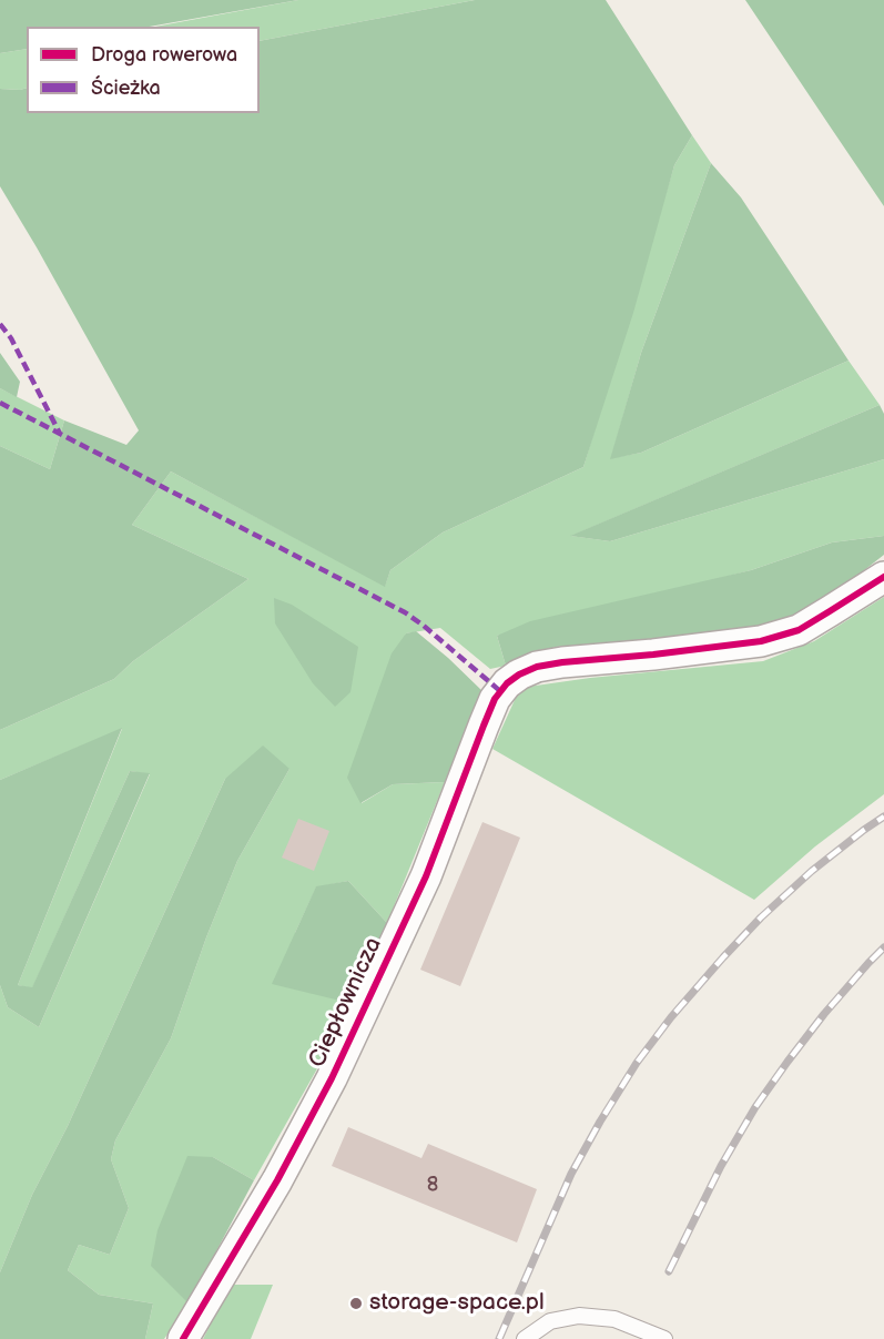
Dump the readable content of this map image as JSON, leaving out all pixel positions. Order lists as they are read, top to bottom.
{
  "streets": {
    "street": ["Ciepłownicza"]
  },
  "places": ["storage-space.pl"],
  "house_numbers": ["8"],
  "legend": ["Droga rowerowa", "Ścieżka"]
}
